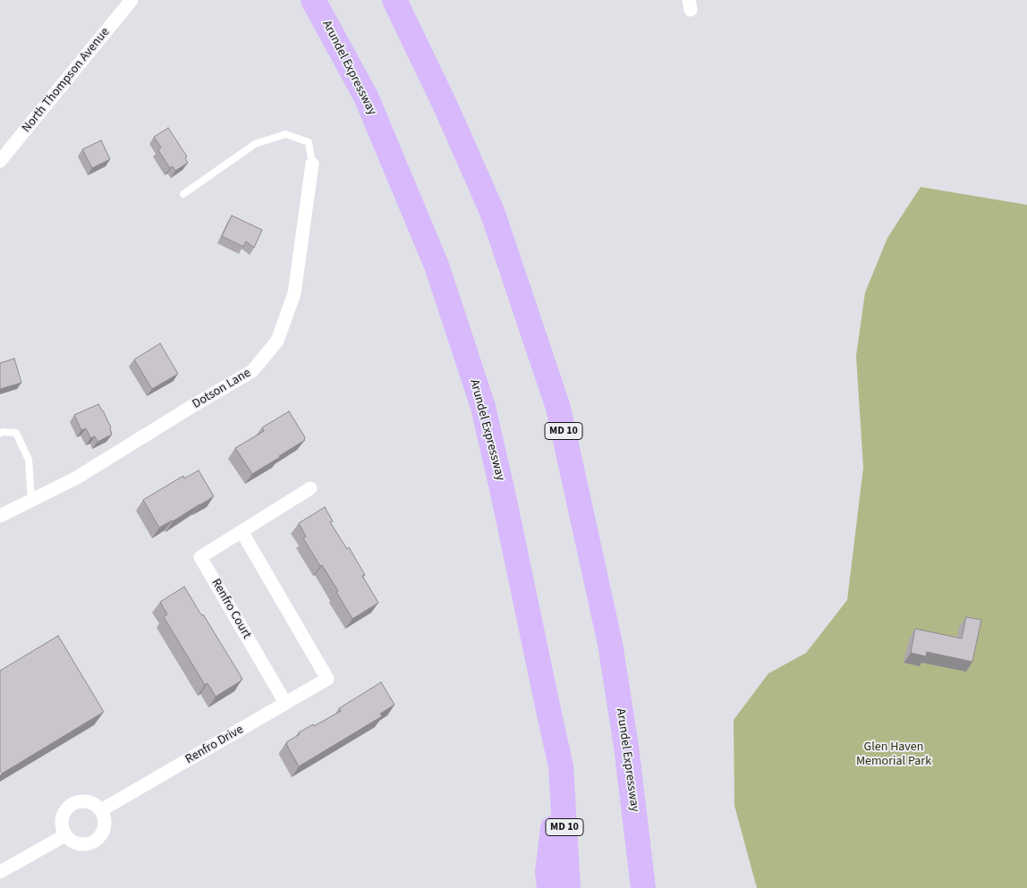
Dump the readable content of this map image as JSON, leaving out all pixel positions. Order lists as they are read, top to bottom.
{
  "streets": {
    "highway": ["Arundel Expressway", "MD 10"],
    "street": [
      "North Thompson Avenue",
      "Dotson Lane",
      "Renfro Court",
      "Renfro Drive"
    ]
  },
  "crossings": [
    ["Renfro Court", "Renfro Drive"]
  ],
  "parks": ["Glen Haven Memorial Park"]
}
